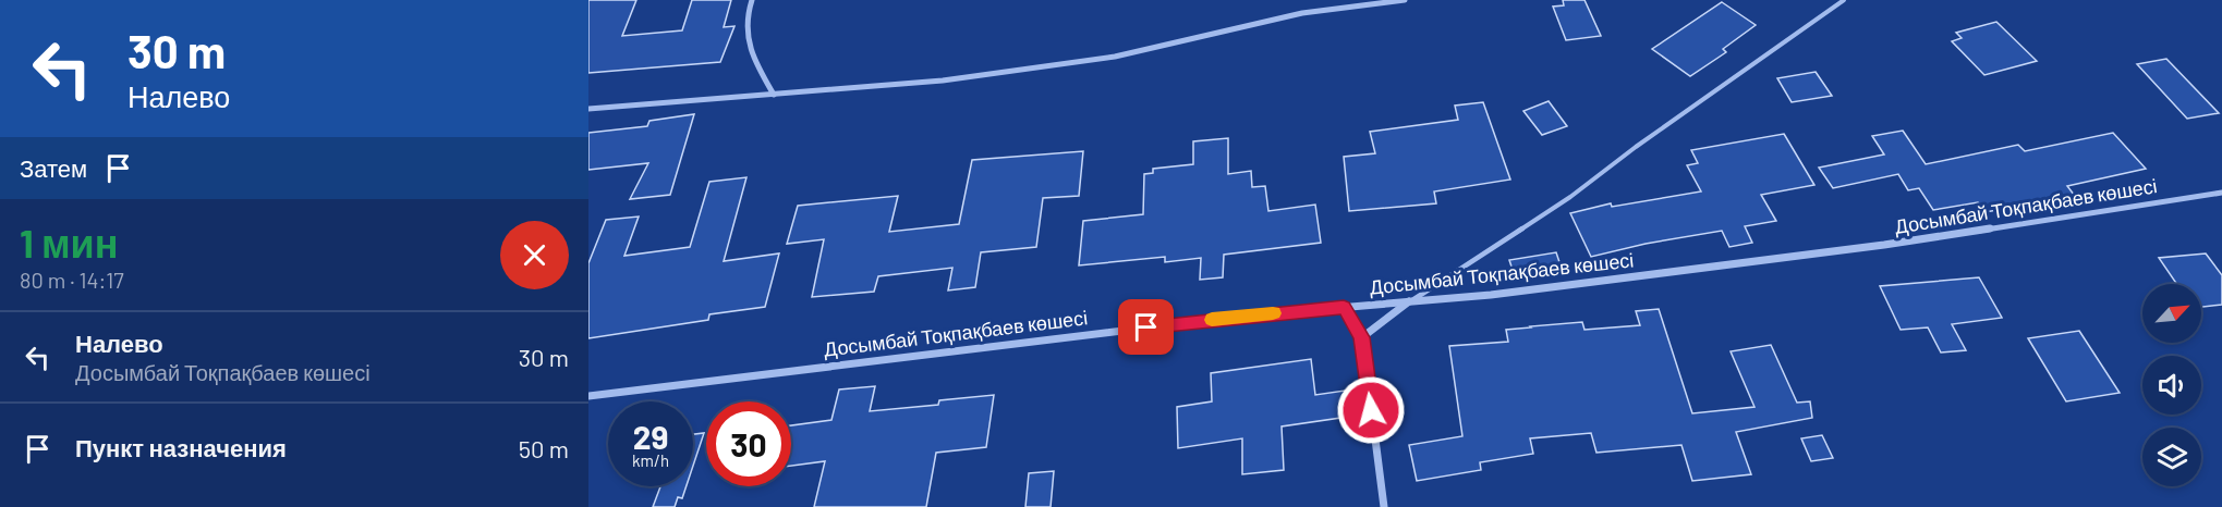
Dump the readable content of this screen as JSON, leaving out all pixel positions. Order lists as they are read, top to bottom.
{
  "streets": {
    "street": ["Досымбай Тоқпақбаев көшесі"]
  },
  "north": "top right",
  "page": {
    "turn": ["30 m", "Налево"],
    "then": "Затем",
    "heading": ["1 мин", "80 m · 14:17"],
    "list": [
      {
        "name": "Налево",
        "note": "Досымбай Тоқпақбаев көшесі",
        "value": "30 m"
      },
      {
        "name": "Пункт назначения",
        "value": "50 m"
      }
    ],
    "speed": "29 km/h",
    "limit": "30"
  }
}
